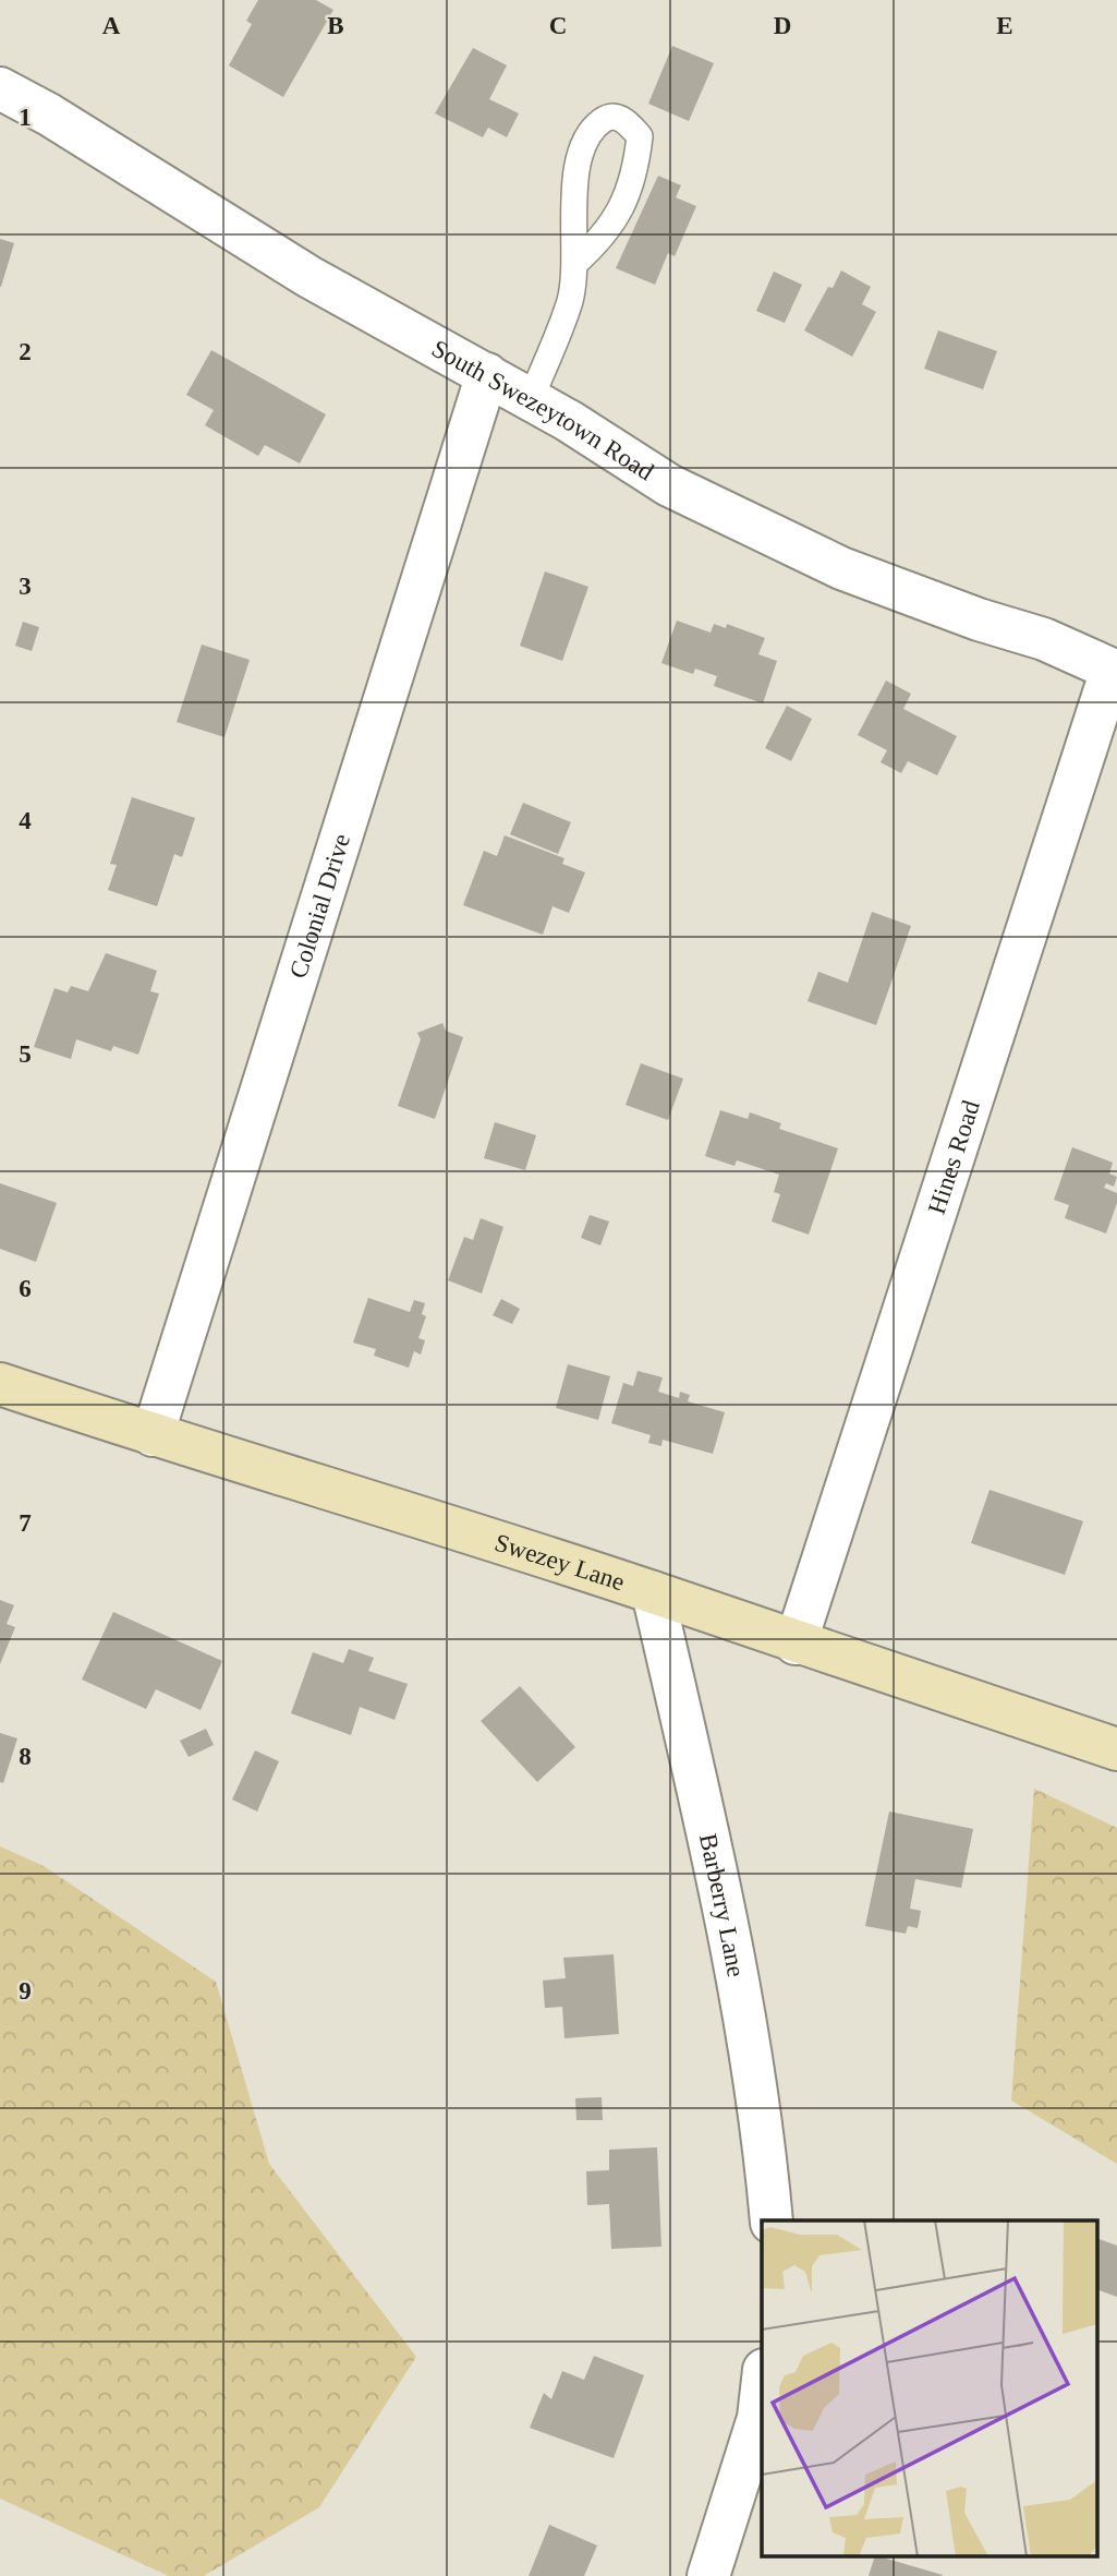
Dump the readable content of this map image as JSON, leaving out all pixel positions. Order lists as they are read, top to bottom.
{
  "streets": {
    "street": [
      "South Swezeytown Road",
      "Colonial Drive",
      "Hines Road",
      "Swezey Lane",
      "Barberry Lane"
    ]
  },
  "crossings": [
    ["South Swezeytown Road", "Colonial Drive"],
    ["South Swezeytown Road", "Hines Road"],
    ["Colonial Drive", "Swezey Lane"],
    ["Hines Road", "Swezey Lane"],
    ["Swezey Lane", "Barberry Lane"]
  ],
  "grid": {
    "columns": [
      "A",
      "B",
      "C",
      "D",
      "E"
    ],
    "rows": [
      "1",
      "2",
      "3",
      "4",
      "5",
      "6",
      "7",
      "8",
      "9"
    ]
  }
}
